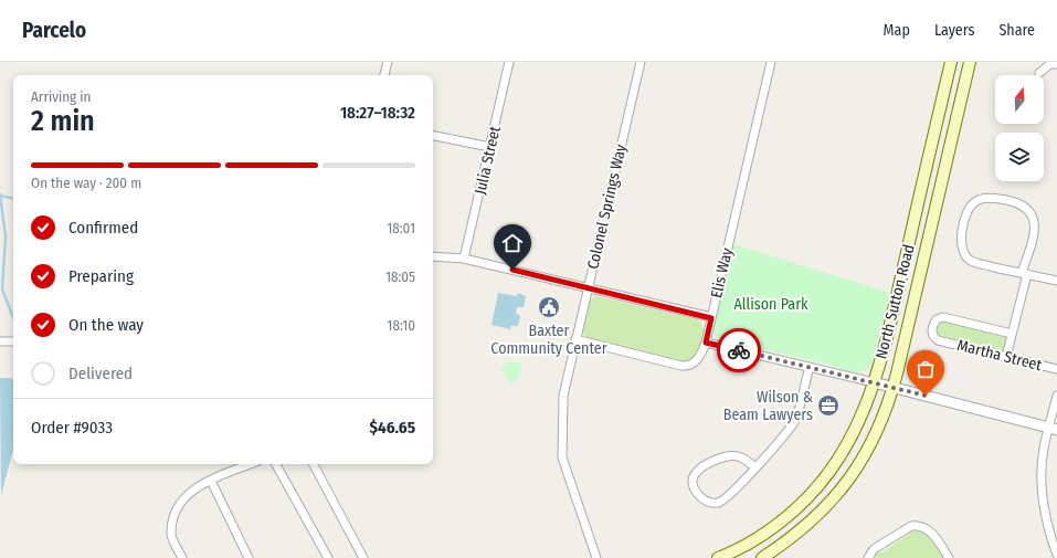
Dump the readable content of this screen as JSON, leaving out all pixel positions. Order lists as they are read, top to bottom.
{
  "streets": {
    "main road": ["North Sutton Road"],
    "street": [
      "Julia Street",
      "Colonel Springs Way",
      "Elis Way",
      "Martha Street"
    ]
  },
  "crossings": [
    ["Colonel Springs Way", "Elis Way"]
  ],
  "parks": ["Allison Park"],
  "places": {
    "public building": ["Baxter Community Center"],
    "office": ["Wilson & Beam Lawyers"]
  },
  "north": "top",
  "page": {
    "header": "Parcelo",
    "nav": ["Map", "Layers", "Share"],
    "heading": ["2 min", "Arriving in", "18:27–18:32"],
    "panel": ["Order #9033", "$46.65"],
    "bar": "On the way · 200 m",
    "list": [
      ["Confirmed", "18:01"],
      ["Preparing", "18:05"],
      ["On the way", "18:10"],
      "Delivered"
    ]
  }
}
